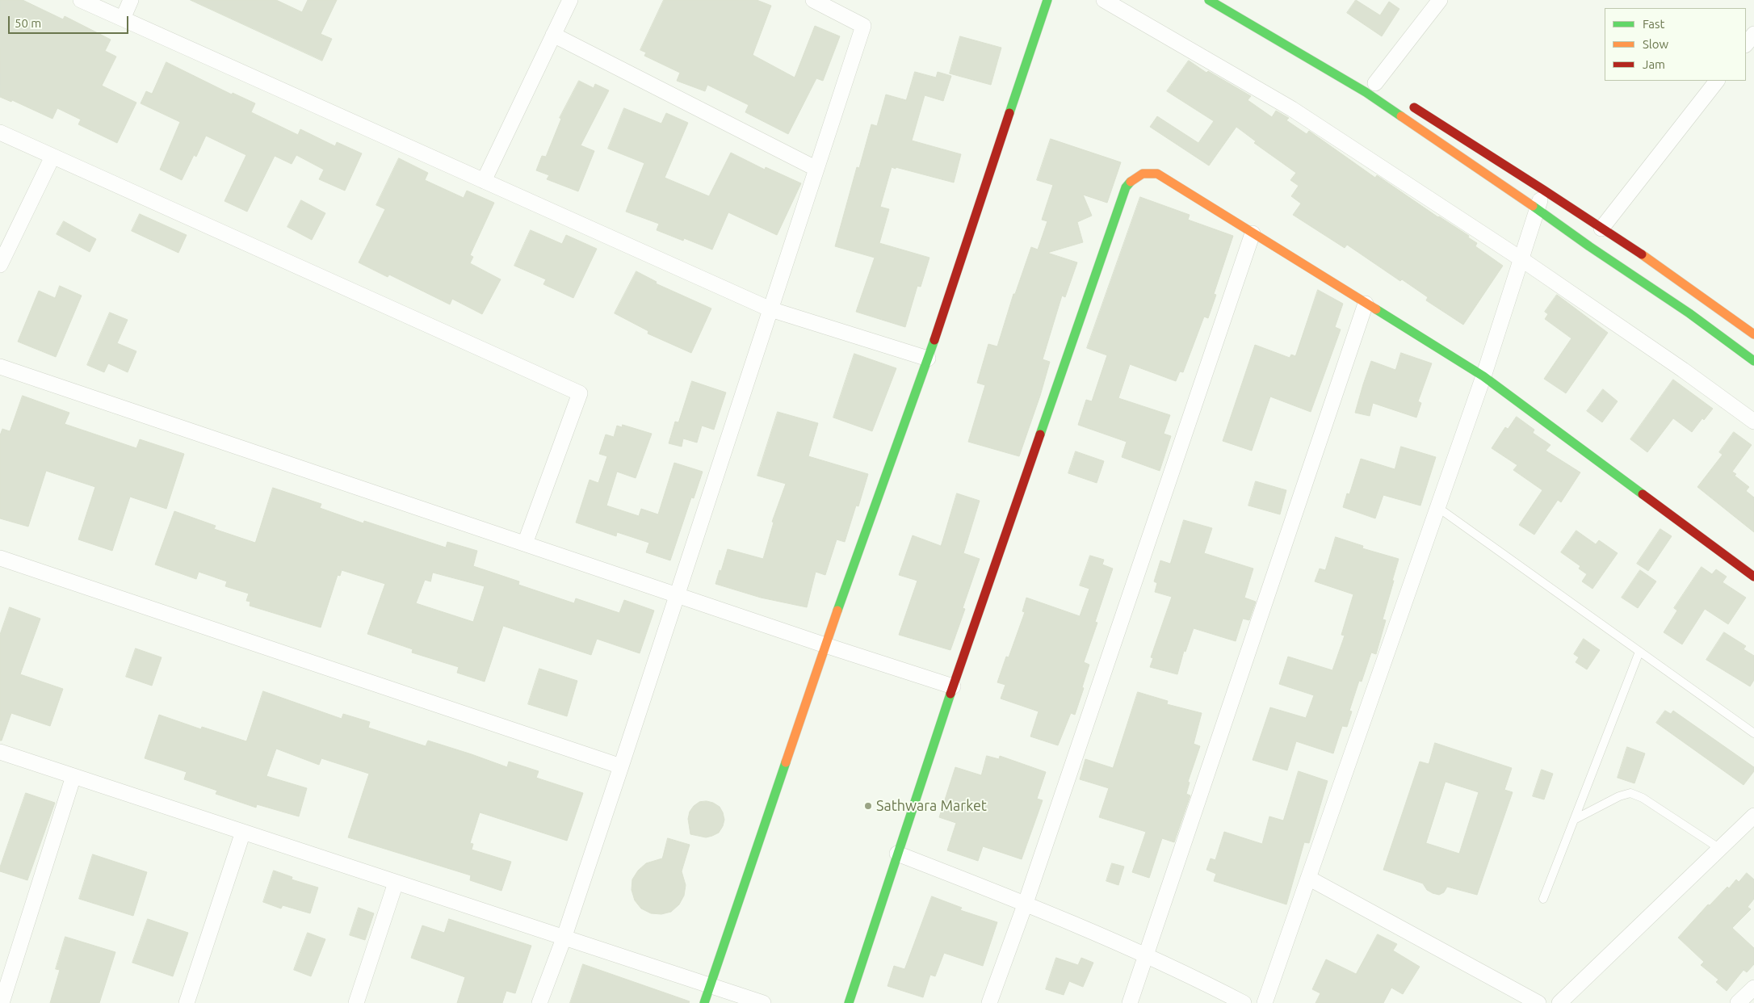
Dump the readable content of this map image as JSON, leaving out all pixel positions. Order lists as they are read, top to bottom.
{
  "places": ["Sathwara Market"],
  "legend": ["Fast", "Slow", "Jam"],
  "scale_bar": "50 m"
}
